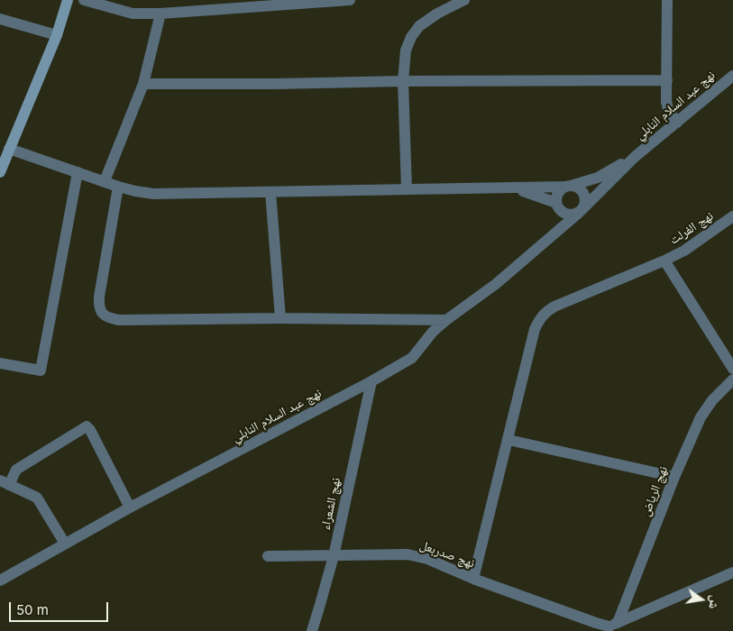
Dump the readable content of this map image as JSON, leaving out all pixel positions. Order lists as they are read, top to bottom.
{
  "streets": {
    "street": [
      "نهج عبد السلام النابلي",
      "نهج الفرلت",
      "نهج الرياض",
      "نهج الشعراء",
      "نهج صدربعل"
    ]
  },
  "crossings": [
    ["نهج عبد السلام النابلي", "نهج الشعراء"],
    ["نهج الفرلت", "نهج صدربعل"],
    ["نهج الرياض", "نهج صدربعل"],
    ["نهج الشعراء", "نهج صدربعل"]
  ],
  "scale_bar": "50 m",
  "north": "right"
}
